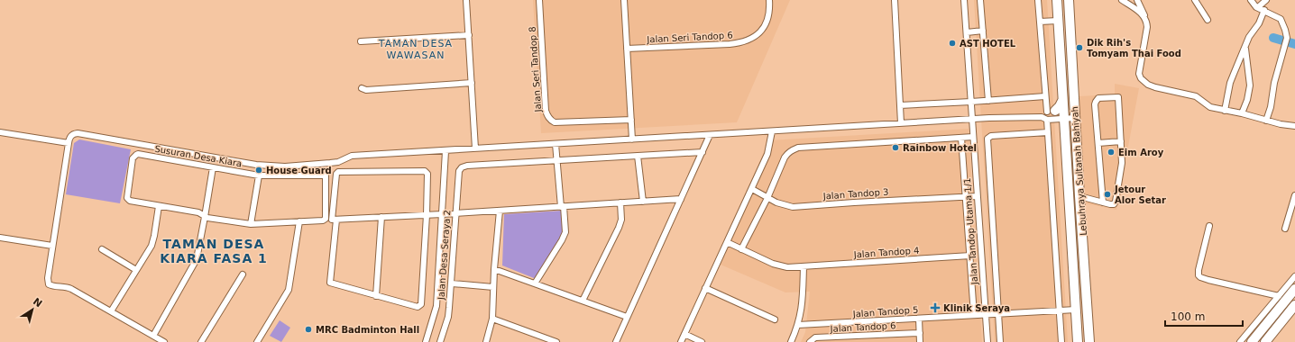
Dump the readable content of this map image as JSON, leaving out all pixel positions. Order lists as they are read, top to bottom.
{
  "streets": {
    "main road": ["Lebuhraya Sultanah Bahiyah"],
    "street": [
      "Jalan Seri Tandop 6",
      "Jalan Seri Tandop 8",
      "Susuran Desa Kiara",
      "Jalan Tandop 3",
      "Jalan Tandop Utama 1/1",
      "Jalan Tandop 4",
      "Jalan Desa Seraya 2",
      "Jalan Tandop 5",
      "Jalan Tandop 6"
    ]
  },
  "crossings": [
    ["Lebuhraya Sultanah Bahiyah", "Jalan Tandop 5"],
    ["Jalan Tandop 3", "Jalan Tandop Utama 1/1"],
    ["Jalan Tandop Utama 1/1", "Jalan Tandop 5"]
  ],
  "districts": ["TAMAN DESA WAWASAN", "TAMAN DESA KIARA FASA 1"],
  "places": {
    "other": [
      "AST HOTEL",
      "Dik Rih's Tomyam Thai Food",
      "Rainbow Hotel",
      "Eim Aroy",
      "House Guard",
      "Jetour Alor Setar",
      "MRC Badminton Hall"
    ],
    "health": ["Klinik Seraya"]
  },
  "scale_bar": "100 m",
  "north": "top right"
}
